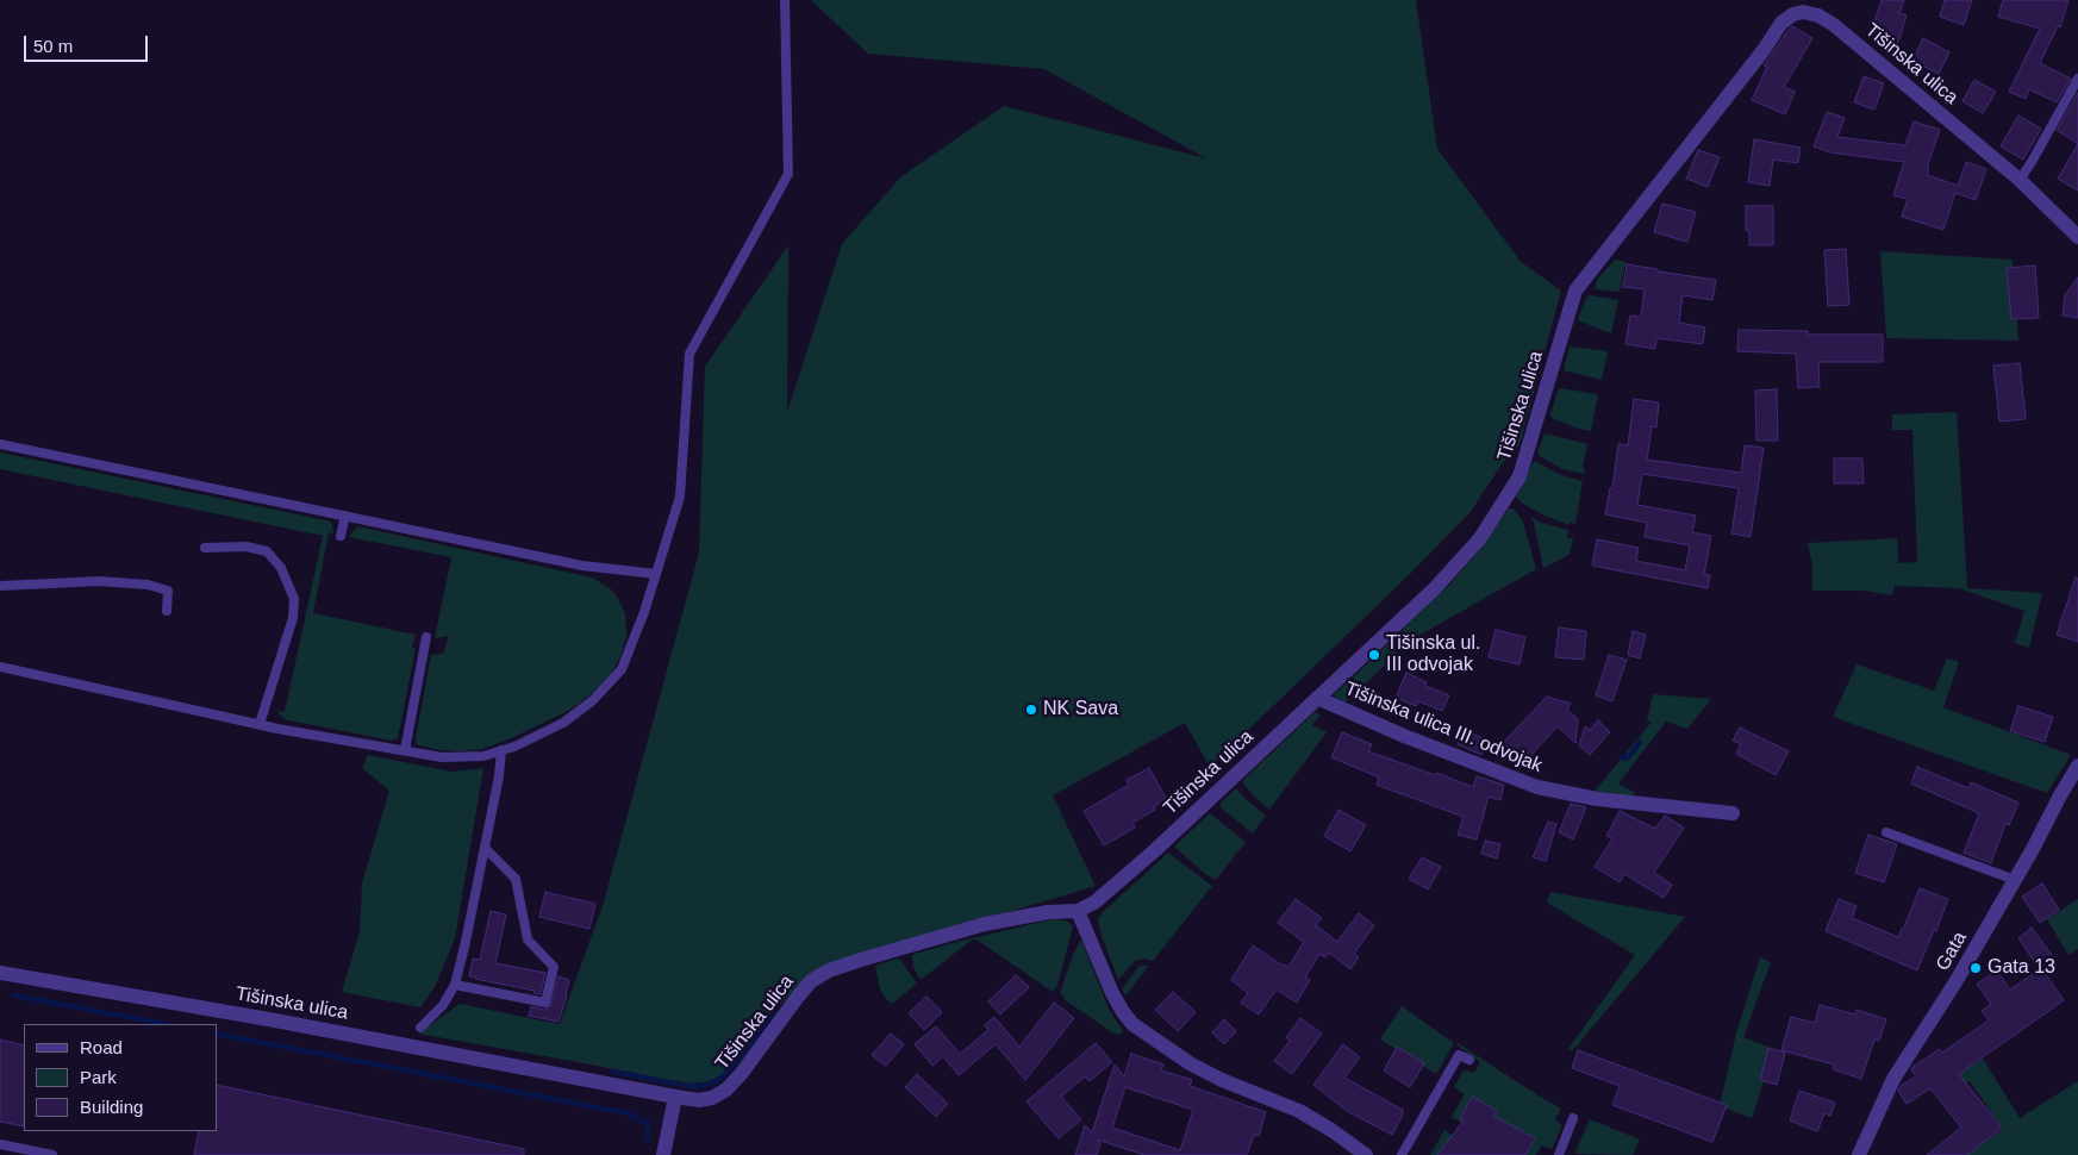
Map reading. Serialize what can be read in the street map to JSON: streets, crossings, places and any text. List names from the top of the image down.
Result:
{
  "streets": {
    "street": ["Tišinska ulica", "Tišinska ulica III. odvojak", "Gata"]
  },
  "crossings": [
    ["Tišinska ulica", "Tišinska ulica III. odvojak"]
  ],
  "places": ["Tišinska ul. III odvojak", "NK Sava", "Gata 13"],
  "legend": ["Road", "Park", "Building"],
  "scale_bar": "50 m"
}
